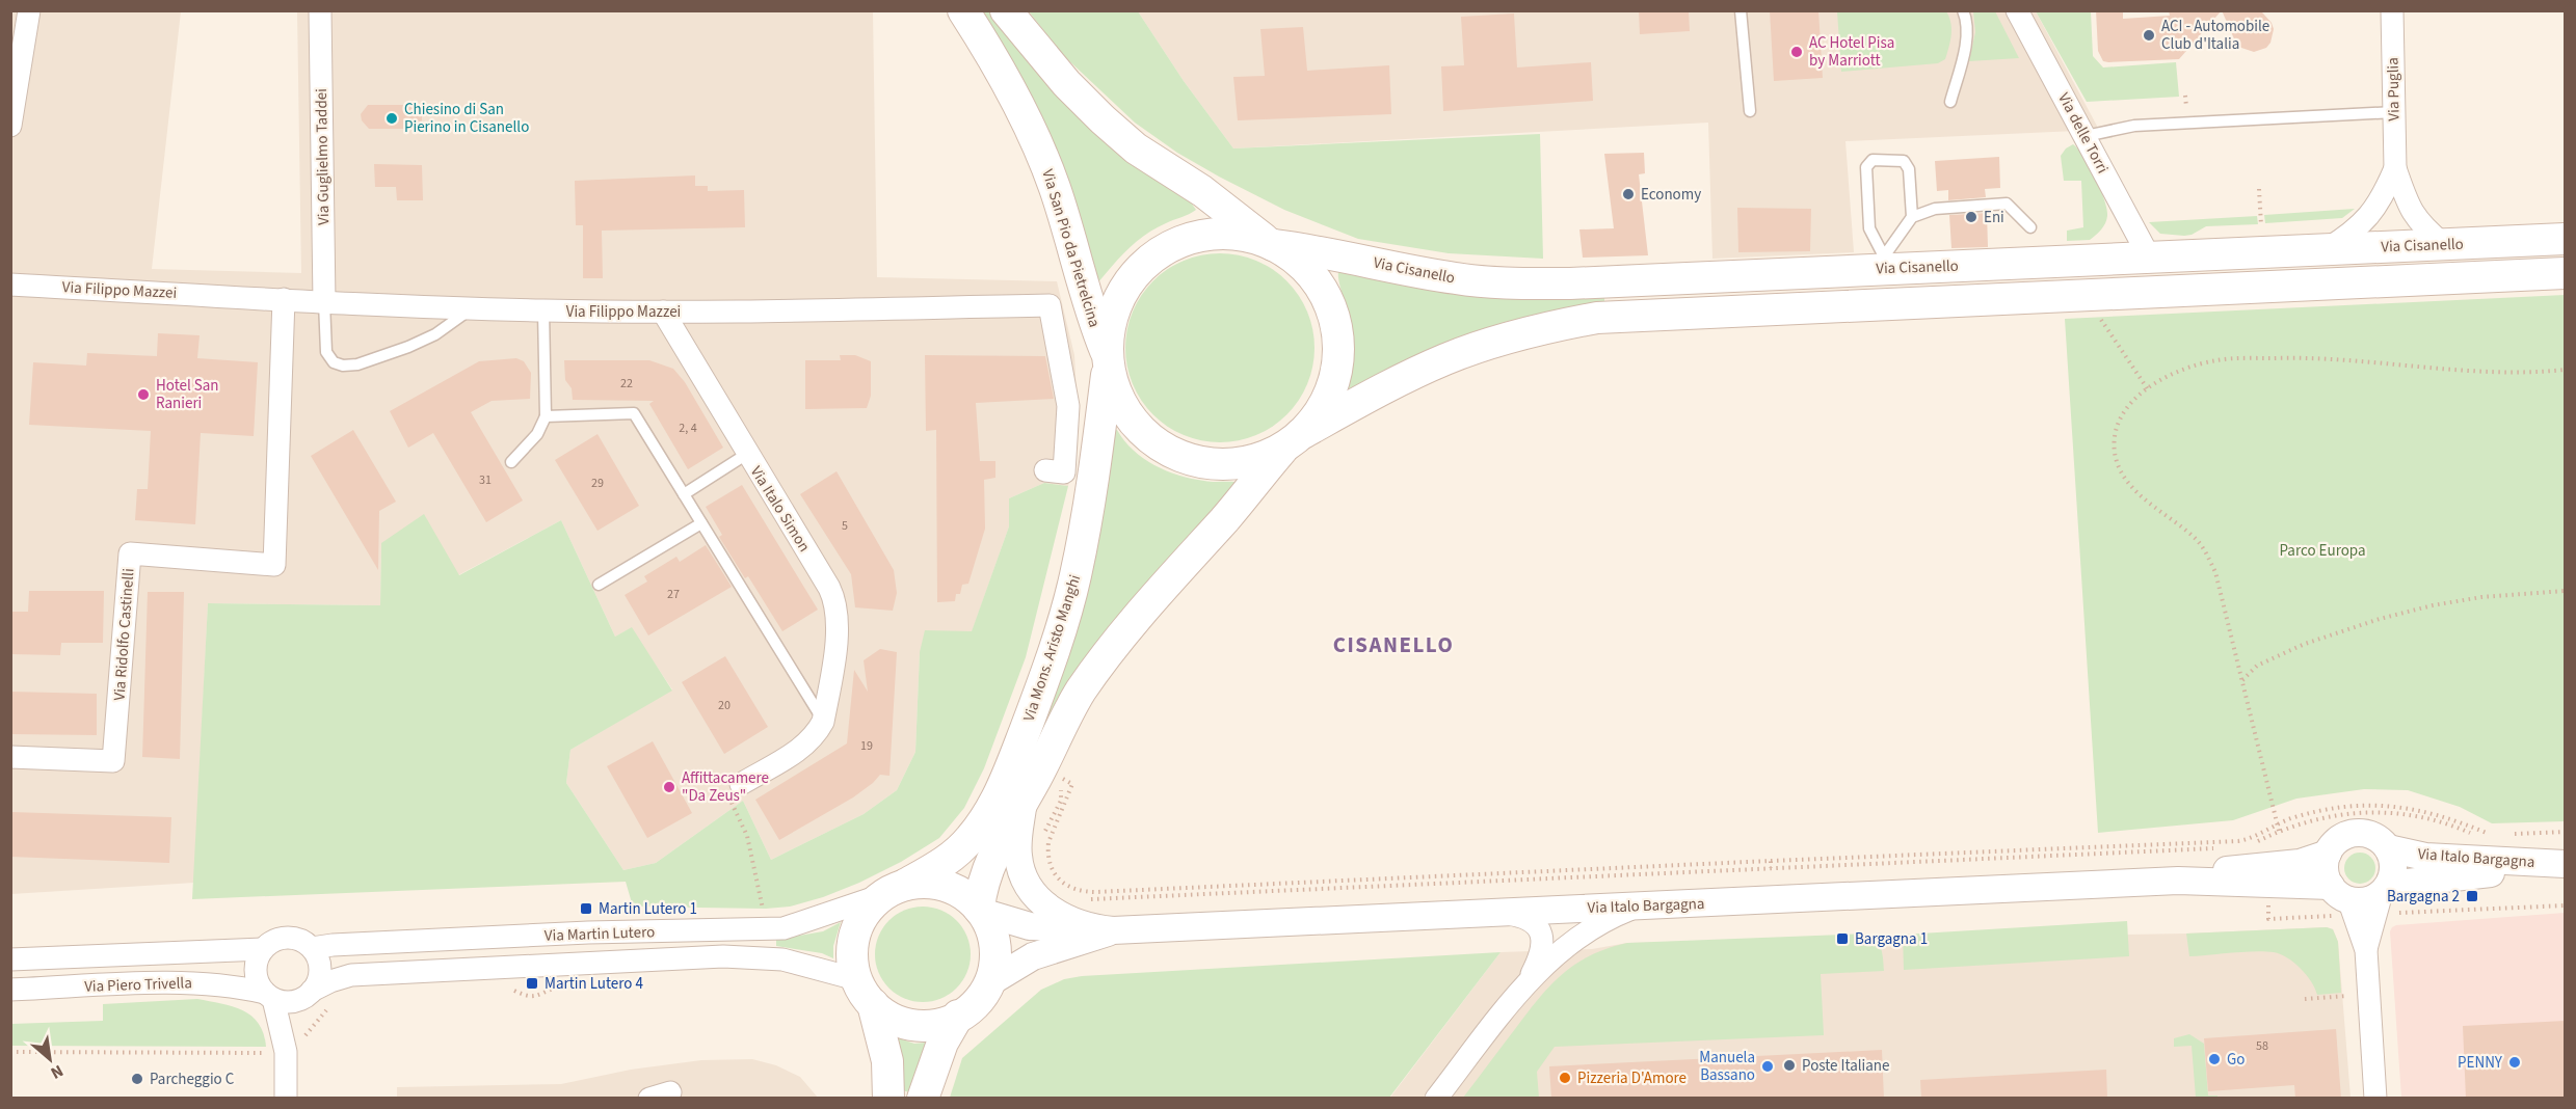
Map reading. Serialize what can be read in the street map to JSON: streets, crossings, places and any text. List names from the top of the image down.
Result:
{
  "streets": {
    "main road": ["Via Cisanello", "Via San Pio da Pietrelcina", "Via Mons. Aristo Manghi"],
    "street": [
      "Via Puglia",
      "Via delle Torri",
      "Via Guglielmo Taddei",
      "Via Filippo Mazzei",
      "Via Italo Simon",
      "Via Ridolfo Castinelli",
      "Via Italo Bargagna",
      "Via Martin Lutero",
      "Via Piero Trivella"
    ]
  },
  "crossings": [
    ["Via Puglia", "Via Cisanello"],
    ["Via delle Torri", "Via Cisanello"],
    ["Via Guglielmo Taddei", "Via Filippo Mazzei"],
    ["Via Cisanello", "Via Mons. Aristo Manghi"],
    ["Via San Pio da Pietrelcina", "Via Mons. Aristo Manghi"],
    ["Via Filippo Mazzei", "Via Italo Simon"],
    ["Via Filippo Mazzei", "Via Ridolfo Castinelli"],
    ["Via Mons. Aristo Manghi", "Via Italo Bargagna"],
    ["Via Mons. Aristo Manghi", "Via Martin Lutero"],
    ["Via Italo Bargagna", "Via Martin Lutero"],
    ["Via Martin Lutero", "Via Piero Trivella"]
  ],
  "districts": ["CISANELLO"],
  "parks": ["Parco Europa"],
  "places": {
    "other": [
      "ACI - Automobile Club d'Italia",
      "AC Hotel Pisa by Marriott",
      "Chiesino di San Pierino in Cisanello",
      "Economy",
      "Eni",
      "Hotel San Ranieri",
      "Affittacamere \"Da Zeus\"",
      "Go",
      "PENNY",
      "Poste Italiane",
      "Manuela Bassano",
      "Pizzeria D'Amore",
      "Parcheggio C"
    ],
    "transit": [
      "Bargagna 2",
      "Martin Lutero 1",
      "Bargagna 1",
      "Martin Lutero 4"
    ]
  },
  "house_numbers": [
    "22",
    "2, 4",
    "31",
    "29",
    "5",
    "27",
    "20",
    "19",
    "58"
  ],
  "north": "bottom right"
}
